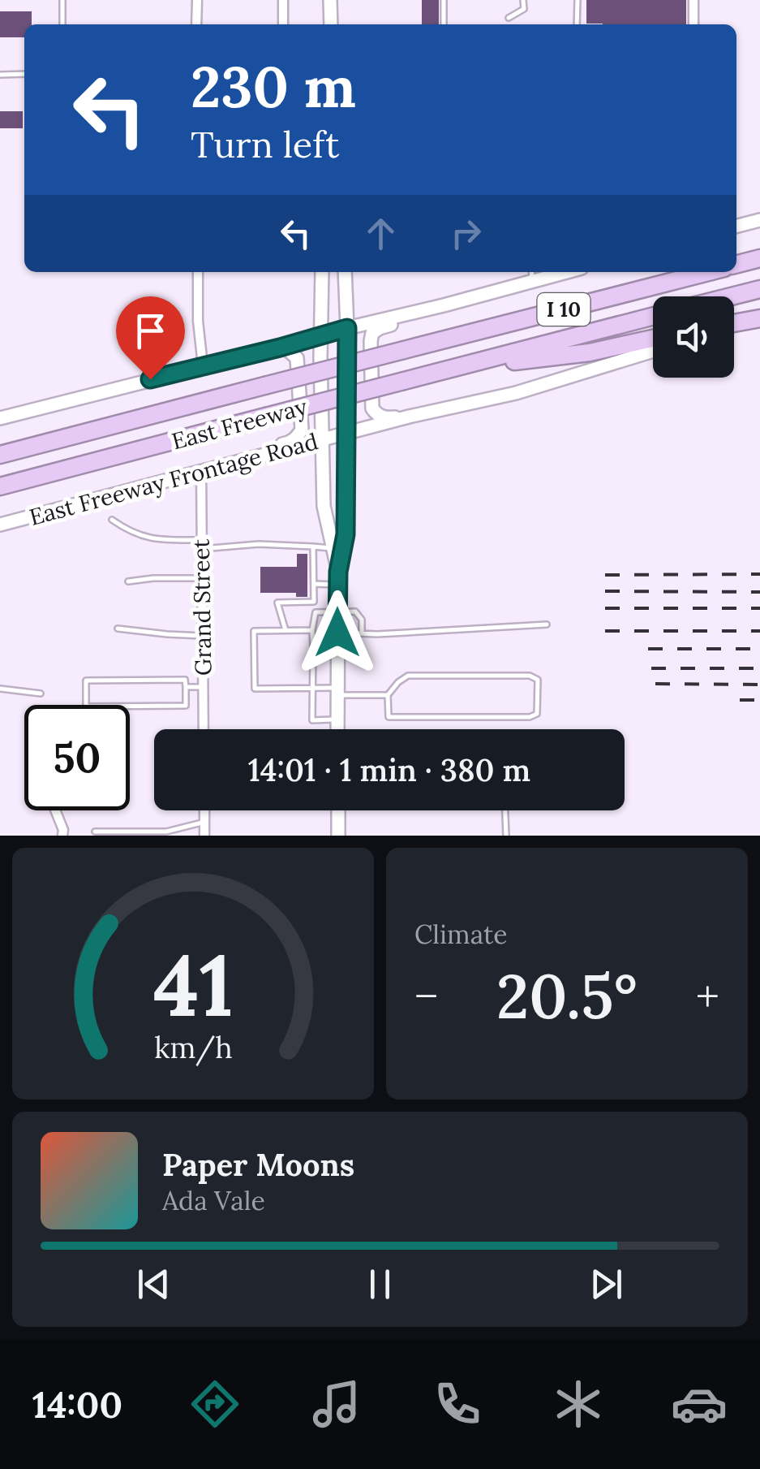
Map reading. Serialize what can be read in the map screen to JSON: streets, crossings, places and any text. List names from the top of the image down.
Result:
{
  "streets": {
    "highway": ["I 10", "East Freeway"],
    "main road": ["East Freeway Frontage Road"],
    "street": ["Grand Street"]
  },
  "crossings": [
    ["East Freeway Frontage Road", "Grand Street"]
  ],
  "page": {
    "turn": ["230 m", "Turn left"],
    "limit": "50",
    "trip": "14:01 · 1 min · 380 m",
    "tile": "Climate",
    "heat": ["−", "20.5°", "+"],
    "song": ["Paper Moons", "Ada Vale"],
    "tabs": "14:00",
    "gauge": ["41", "km/h"]
  }
}
